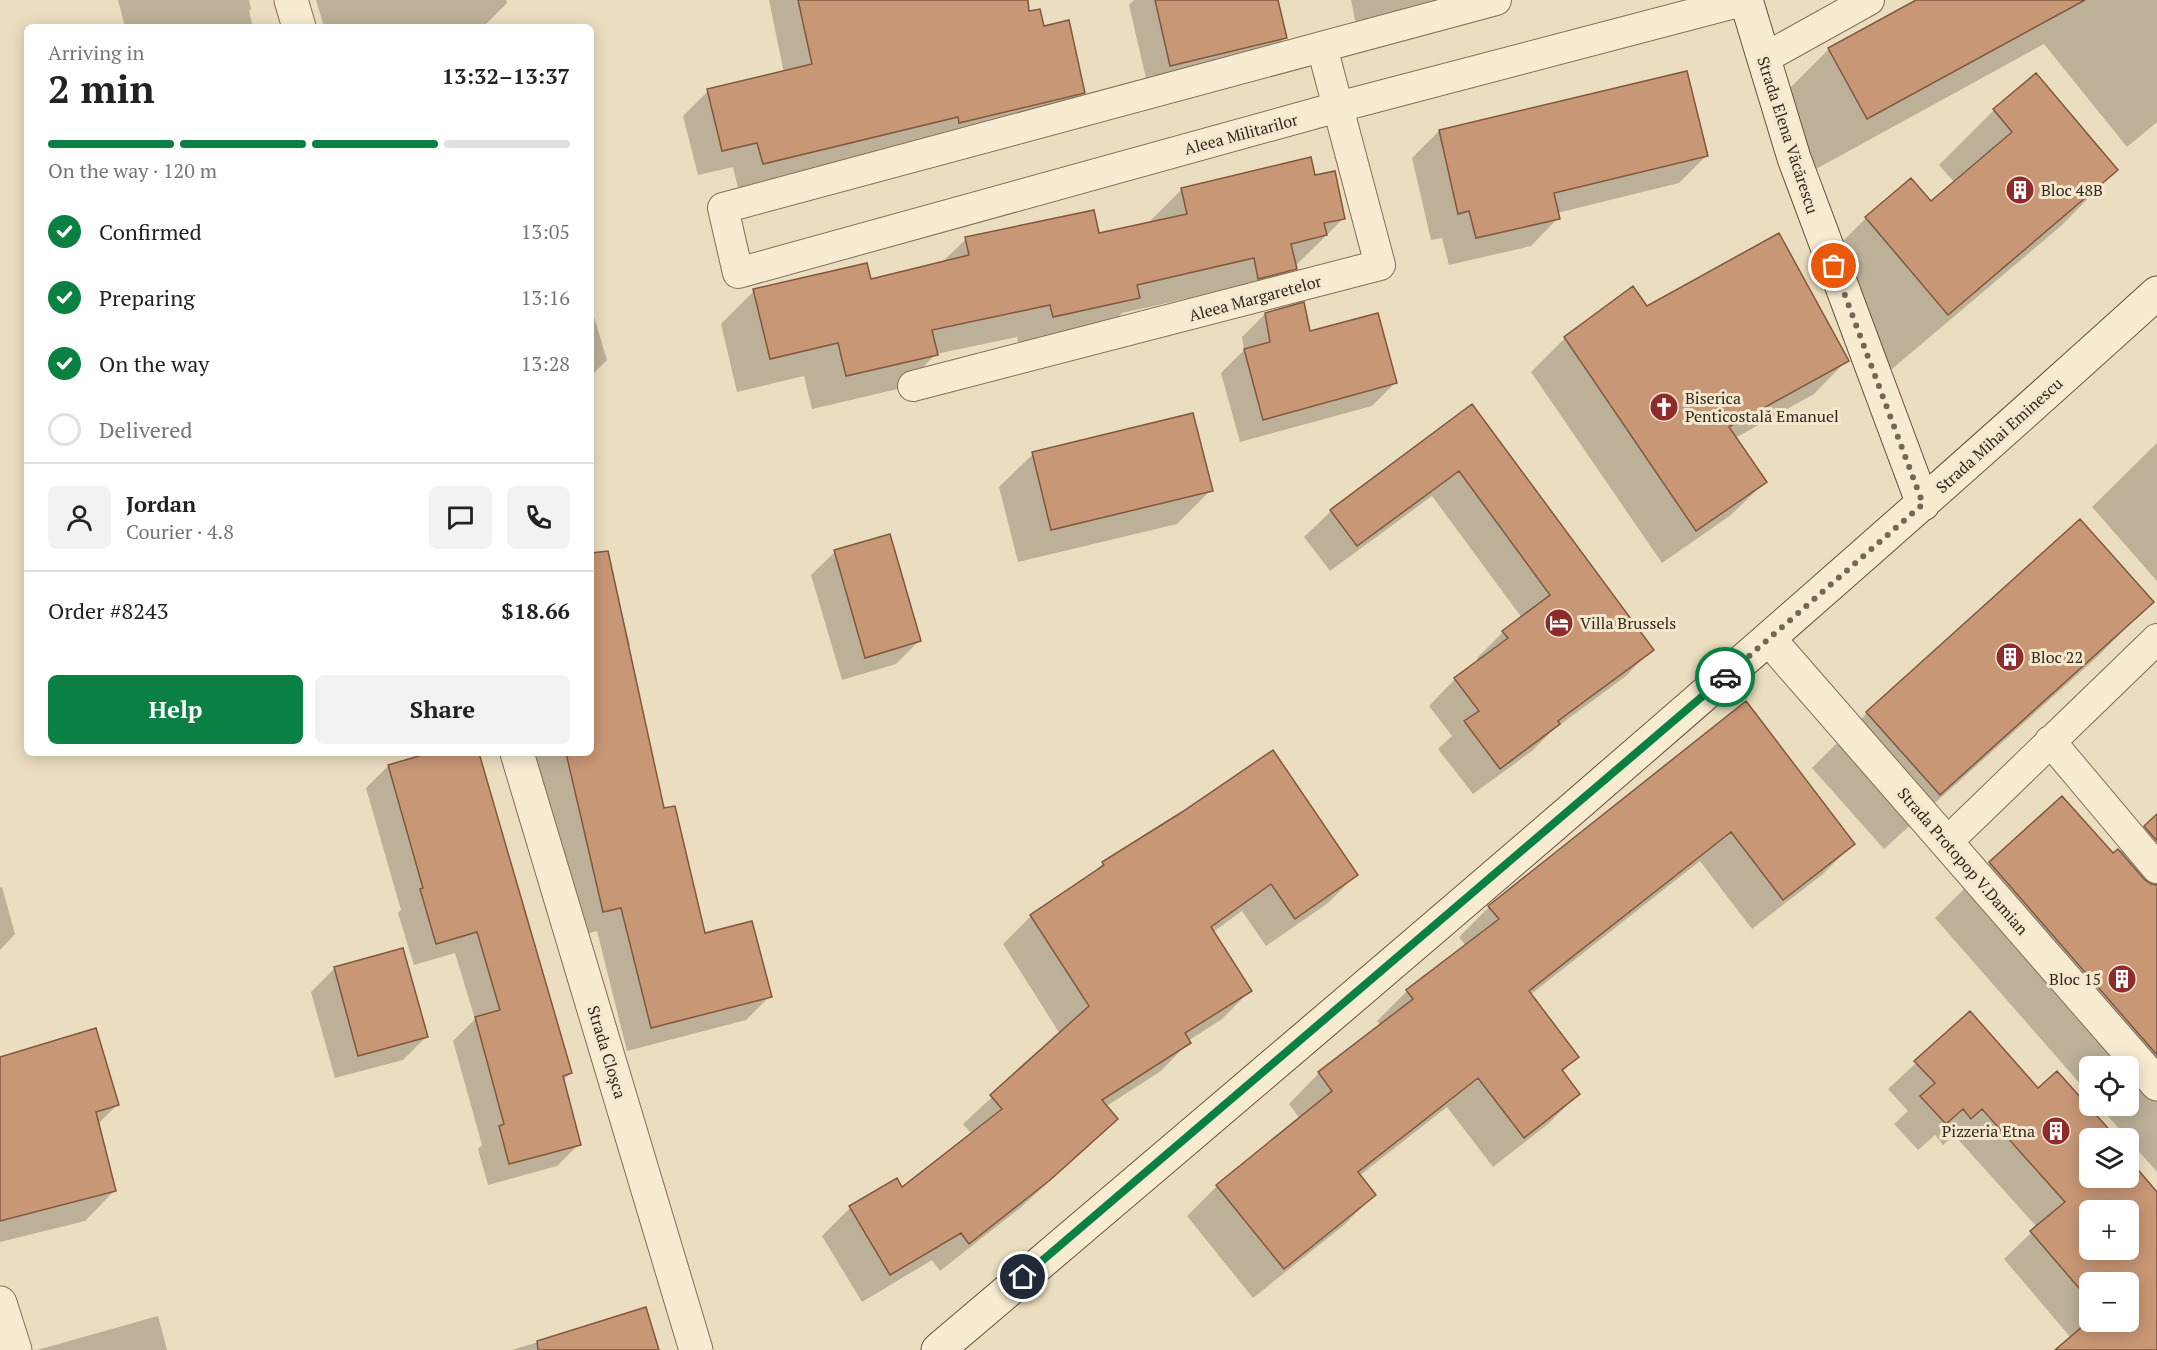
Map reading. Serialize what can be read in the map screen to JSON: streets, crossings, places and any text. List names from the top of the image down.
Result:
{
  "streets": {
    "street": [
      "Strada Elena Văcărescu",
      "Strada Mihai Eminescu",
      "Strada Protopop V.Damian",
      "Strada Cloșca"
    ],
    "lane": ["Aleea Militarilor", "Aleea Margaretelor"]
  },
  "crossings": [
    ["Aleea Militarilor", "Strada Elena Văcărescu"],
    ["Aleea Militarilor", "Aleea Margaretelor"],
    ["Strada Elena Văcărescu", "Strada Mihai Eminescu"],
    ["Strada Mihai Eminescu", "Strada Protopop V.Damian"]
  ],
  "places": {
    "building": [
      "Bloc 48B",
      "Bloc 22",
      "Bloc 15",
      "Pizzeria Etna"
    ],
    "church": ["Biserica Penticostală Emanuel"],
    "hotel": ["Villa Brussels"]
  },
  "page": {
    "heading": ["2 min", "Arriving in", "13:32–13:37"],
    "panel": [
      "Jordan",
      "Courier · 4.8",
      "Order #8243",
      "$18.66"
    ],
    "bar": "On the way · 120 m",
    "list": [
      ["Confirmed", "13:05"],
      ["Preparing", "13:16"],
      ["On the way", "13:28"],
      "Delivered"
    ],
    "buttons": ["Help", "Share"],
    "map_buttons": ["+", "−"]
  }
}
